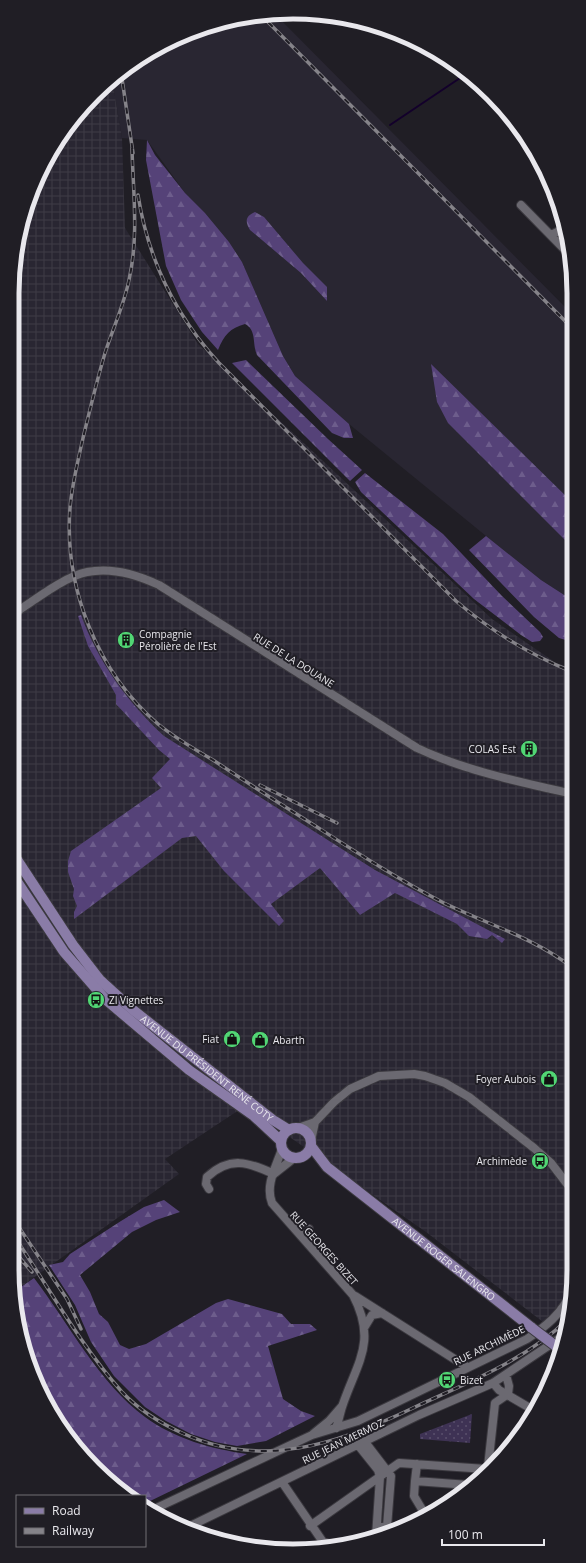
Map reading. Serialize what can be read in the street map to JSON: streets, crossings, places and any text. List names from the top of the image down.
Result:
{
  "streets": {
    "main road": ["AVENUE DU PRÉSIDENT RENÉ COTY", "AVENUE ROGER SALENGRO"],
    "street": [
      "RUE DE LA DOUANE",
      "RUE GEORGES BIZET",
      "RUE ARCHIMÈDE",
      "RUE JEAN MERMOZ"
    ]
  },
  "crossings": [
    ["AVENUE DU PRÉSIDENT RENÉ COTY", "RUE GEORGES BIZET"],
    ["AVENUE DU PRÉSIDENT RENÉ COTY", "AVENUE ROGER SALENGRO"],
    ["RUE GEORGES BIZET", "AVENUE ROGER SALENGRO"],
    ["RUE GEORGES BIZET", "RUE ARCHIMÈDE"]
  ],
  "places": {
    "building": ["Compagnie Pérolière de l'Est", "COLAS Est"],
    "bus stop": ["ZI Vignettes", "Archimède", "Bizet"],
    "shop": ["Fiat", "Abarth", "Foyer Aubois"]
  },
  "legend": ["Road", "Railway"],
  "scale_bar": "100 m"
}
